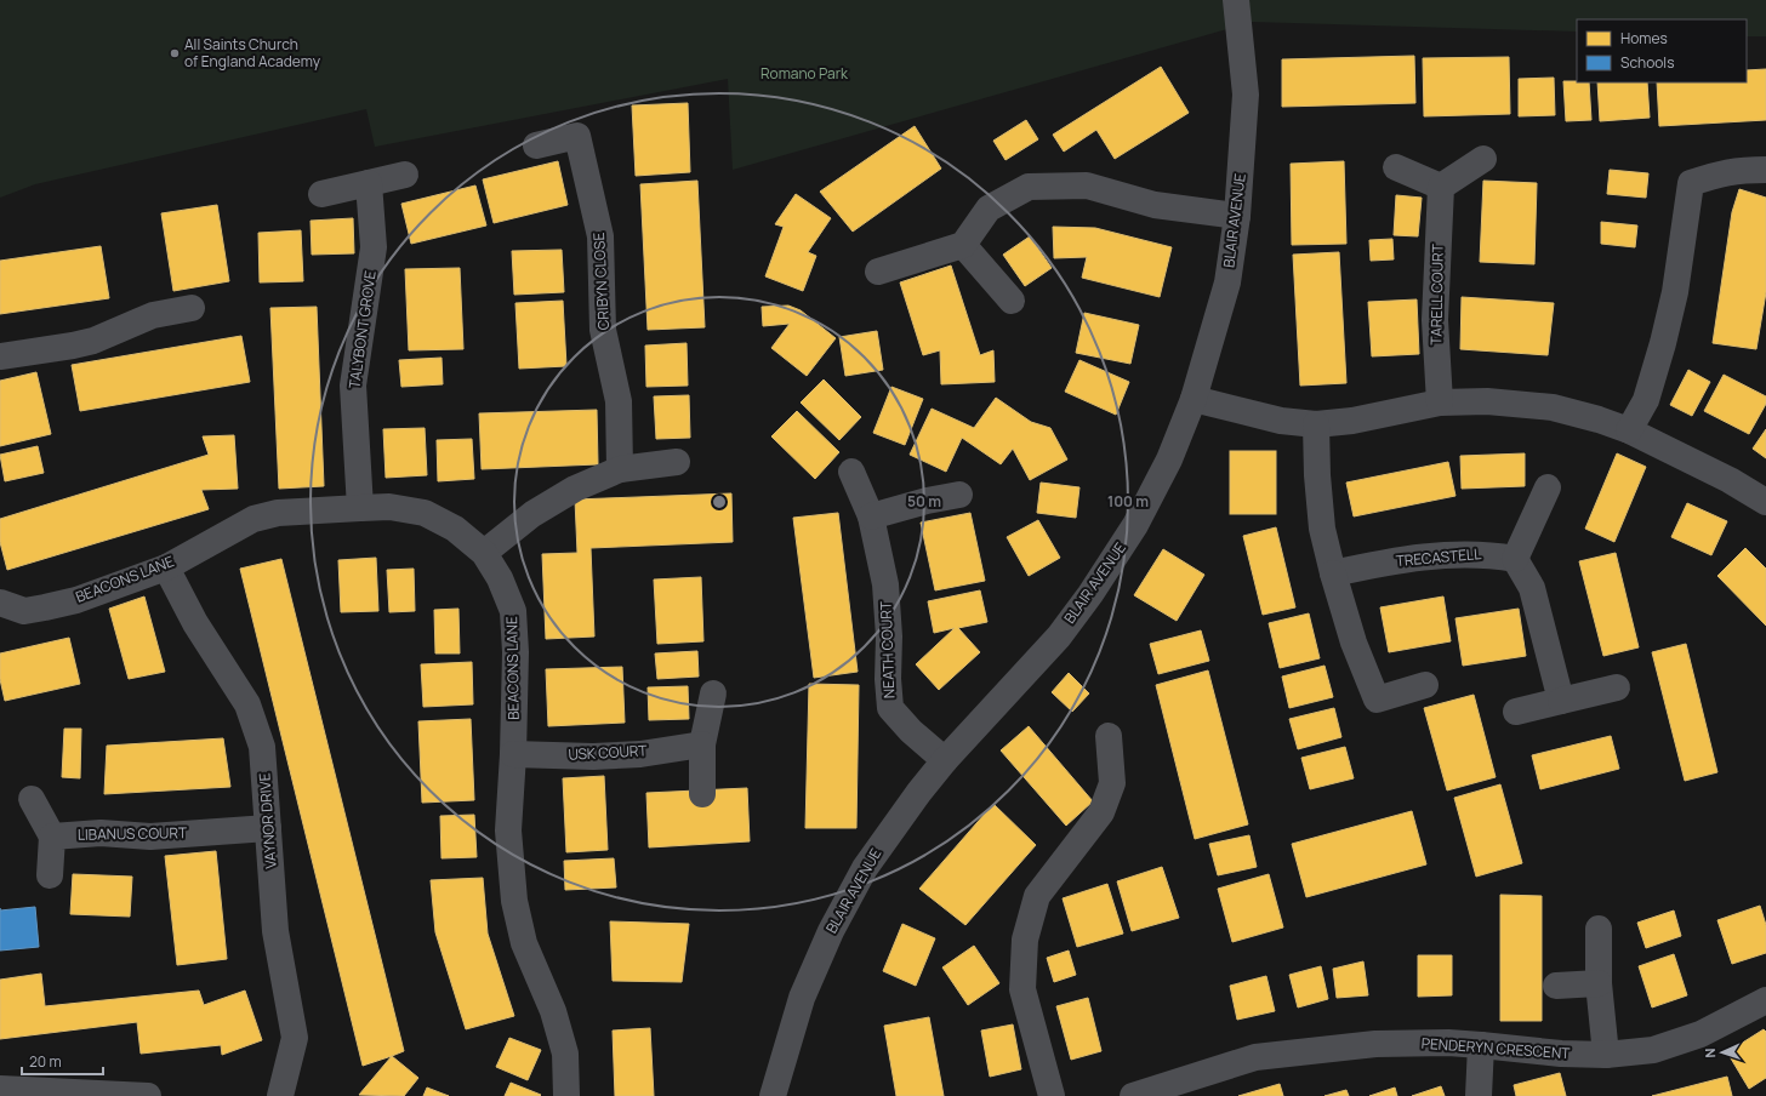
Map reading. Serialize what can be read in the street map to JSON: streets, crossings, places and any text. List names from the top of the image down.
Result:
{
  "streets": {
    "street": [
      "BLAIR AVENUE",
      "CRIBYN CLOSE",
      "TARELL COURT",
      "TALYBONT GROVE",
      "TRECASTELL",
      "BEACONS LANE",
      "NEATH COURT",
      "USK COURT",
      "VAYNOR DRIVE",
      "LIBANUS COURT",
      "PENDERYN CRESCENT"
    ]
  },
  "crossings": [
    ["BLAIR AVENUE", "NEATH COURT"],
    ["TALYBONT GROVE", "BEACONS LANE"],
    ["BEACONS LANE", "USK COURT"],
    ["BEACONS LANE", "VAYNOR DRIVE"],
    ["VAYNOR DRIVE", "LIBANUS COURT"]
  ],
  "parks": ["Romano Park"],
  "places": ["All Saints Church of England Academy"],
  "legend": ["Homes", "Schools"],
  "scale_bar": "20 m",
  "north": "left",
  "rings": ["50 m", "100 m"]
}
